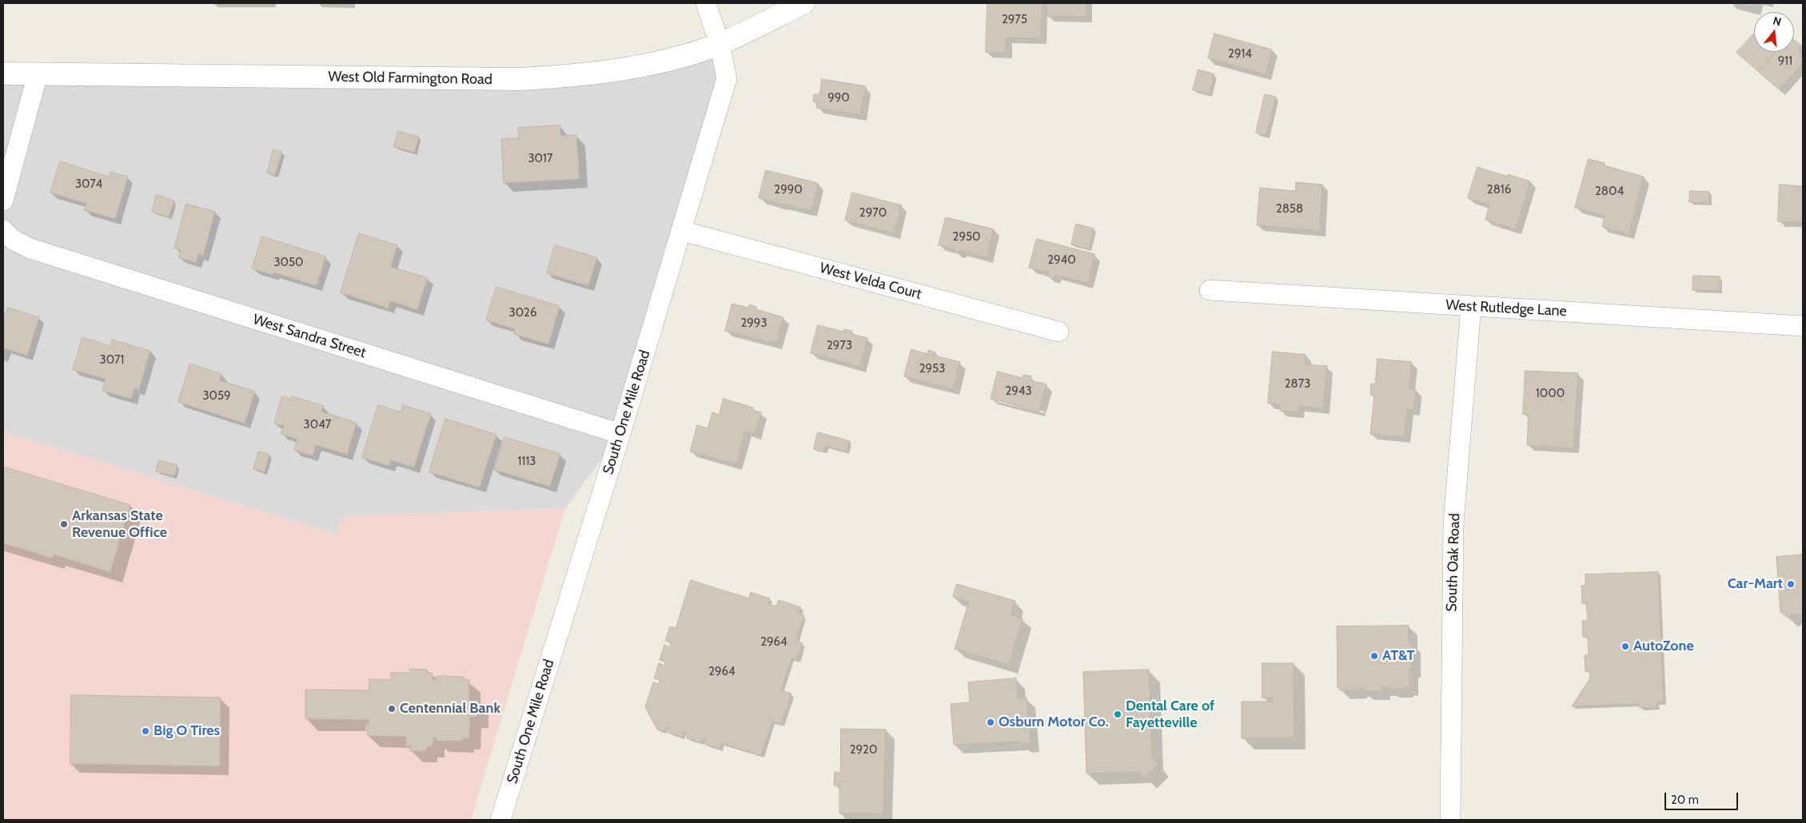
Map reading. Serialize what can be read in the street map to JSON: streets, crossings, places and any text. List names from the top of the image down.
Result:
{
  "streets": {
    "street": [
      "West Old Farmington Road",
      "West Velda Court",
      "West Rutledge Lane",
      "West Sandra Street",
      "South One Mile Road",
      "South Oak Road"
    ]
  },
  "crossings": [
    ["West Old Farmington Road", "South One Mile Road"],
    ["West Velda Court", "South One Mile Road"],
    ["West Rutledge Lane", "South Oak Road"],
    ["West Sandra Street", "South One Mile Road"]
  ],
  "places": [
    "Arkansas State Revenue Office",
    "Car-Mart",
    "AutoZone",
    "AT&T",
    "Centennial Bank",
    "Dental Care of Fayetteville",
    "Osburn Motor Co.",
    "Big O Tires"
  ],
  "house_numbers": [
    "2975",
    "2914",
    "911",
    "990",
    "3017",
    "3074",
    "2990",
    "2816",
    "2804",
    "2858",
    "2970",
    "2950",
    "2940",
    "3050",
    "3026",
    "2993",
    "2973",
    "3071",
    "2953",
    "2873",
    "2943",
    "1000",
    "3059",
    "3047",
    "1113",
    "2964",
    "2964",
    "2920"
  ],
  "scale_bar": "20 m",
  "north": "top"
}
